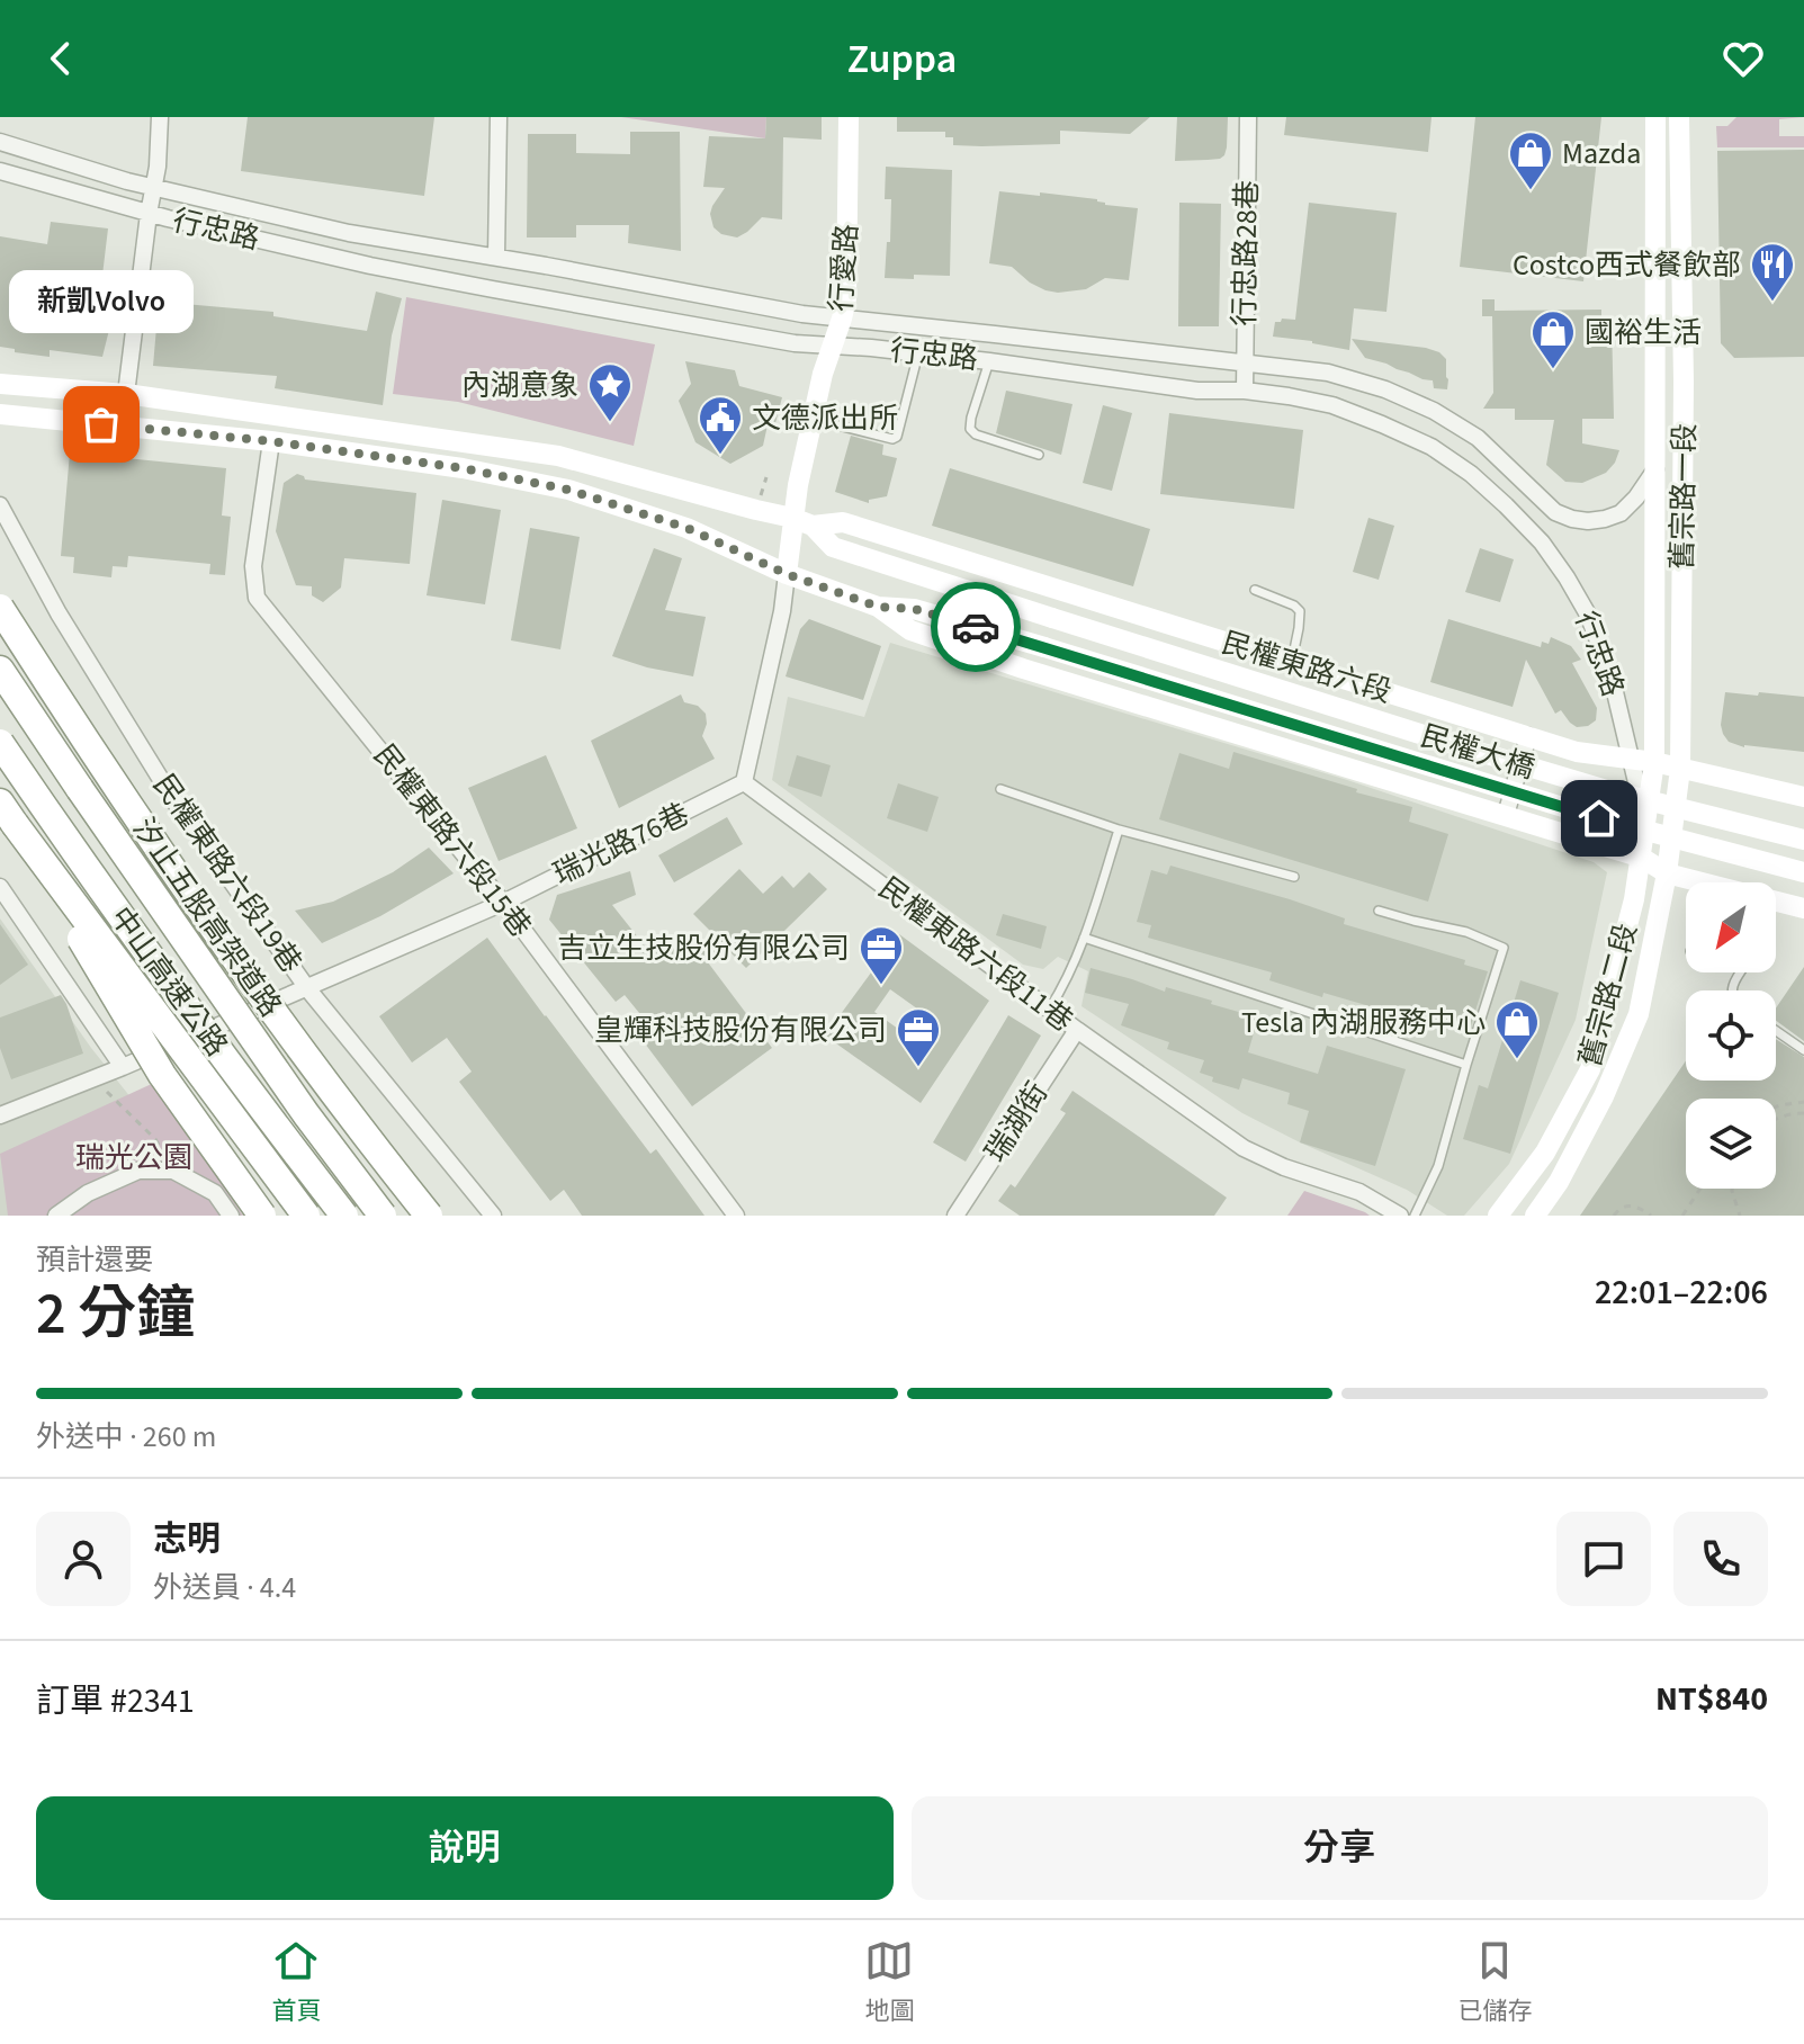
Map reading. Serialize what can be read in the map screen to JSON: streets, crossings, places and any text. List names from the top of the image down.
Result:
{
  "streets": {
    "highway": ["汐止五股高架道路", "中山高速公路"],
    "main road": [
      "行愛路",
      "舊宗路一段",
      "民權東路六段",
      "民權大橋",
      "舊宗路二段"
    ],
    "street": [
      "行忠路",
      "行忠路28巷",
      "民權東路六段15巷",
      "瑞光路76巷",
      "民權東路六段19巷",
      "民權東路六段11巷",
      "瑞湖街"
    ]
  },
  "crossings": [
    ["行忠路", "行忠路28巷"],
    ["行忠路", "行愛路"],
    ["行忠路", "舊宗路一段"],
    ["行忠路", "民權東路六段"],
    ["行愛路", "民權東路六段"],
    ["舊宗路一段", "民權東路六段"],
    ["舊宗路一段", "舊宗路二段"],
    ["民權東路六段", "民權大橋"],
    ["民權東路六段15巷", "瑞光路76巷"],
    ["瑞光路76巷", "民權東路六段19巷"],
    ["瑞光路76巷", "民權東路六段11巷"],
    ["民權東路六段11巷", "瑞湖街"]
  ],
  "parks": ["瑞光公園"],
  "places": {
    "shop": ["Mazda", "國裕生活", "Tesla 內湖服務中心"],
    "restaurant": ["Costco西式餐飲部"],
    "place": ["內湖意象"],
    "other": ["新凱Volvo"],
    "public building": ["文德派出所"],
    "office": ["吉立生技股份有限公司", "皇輝科技股份有限公司"]
  },
  "north": "bottom left",
  "page": {
    "header": "Zuppa",
    "bubble": "新凱Volvo",
    "heading": ["2 分鐘", "預計還要", "22:01–22:06"],
    "panel": [
      "志明",
      "外送員 · 4.4",
      "訂單 #2341",
      "NT$840"
    ],
    "bar": "外送中 · 260 m",
    "buttons": ["說明", "分享"],
    "tabs": ["首頁", "地圖", "已儲存"]
  }
}
